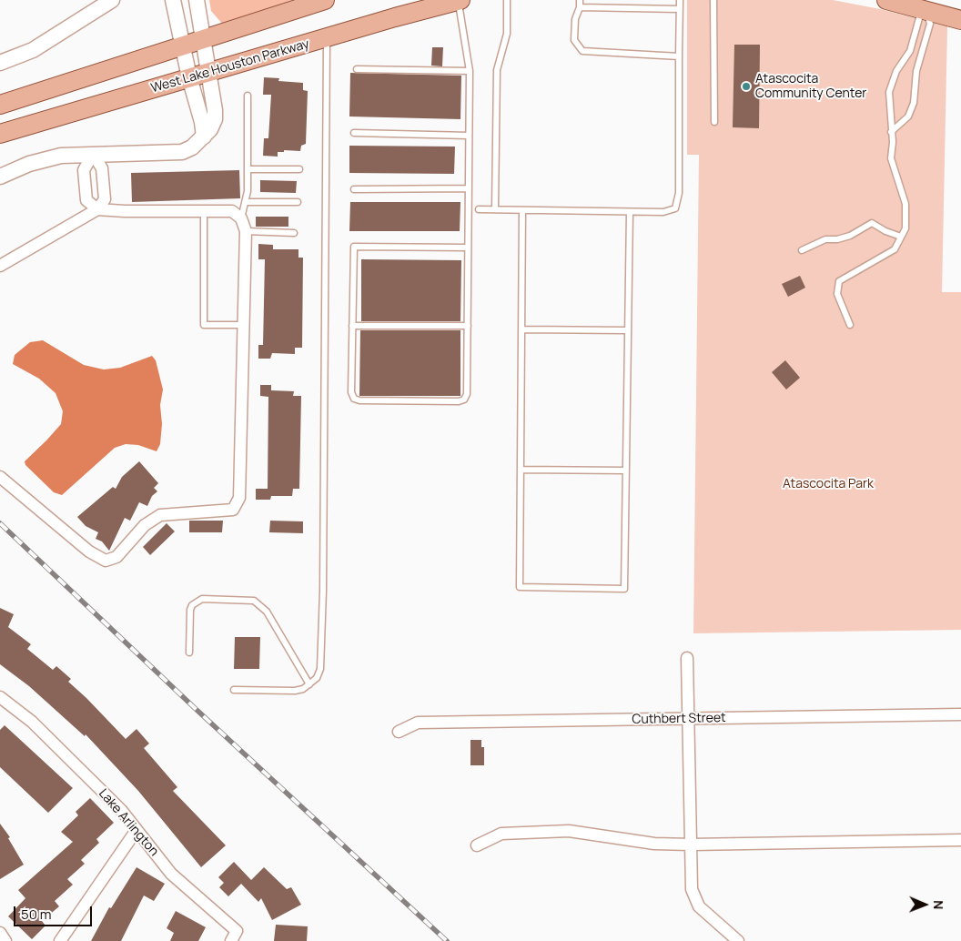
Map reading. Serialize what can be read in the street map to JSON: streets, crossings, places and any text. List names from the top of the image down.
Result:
{
  "streets": {
    "main road": ["West Lake Houston Parkway"],
    "street": ["Cuthbert Street", "Lake Arlington"]
  },
  "parks": ["Atascocita Park"],
  "places": ["Atascocita Community Center"],
  "scale_bar": "50 m",
  "north": "right"
}
